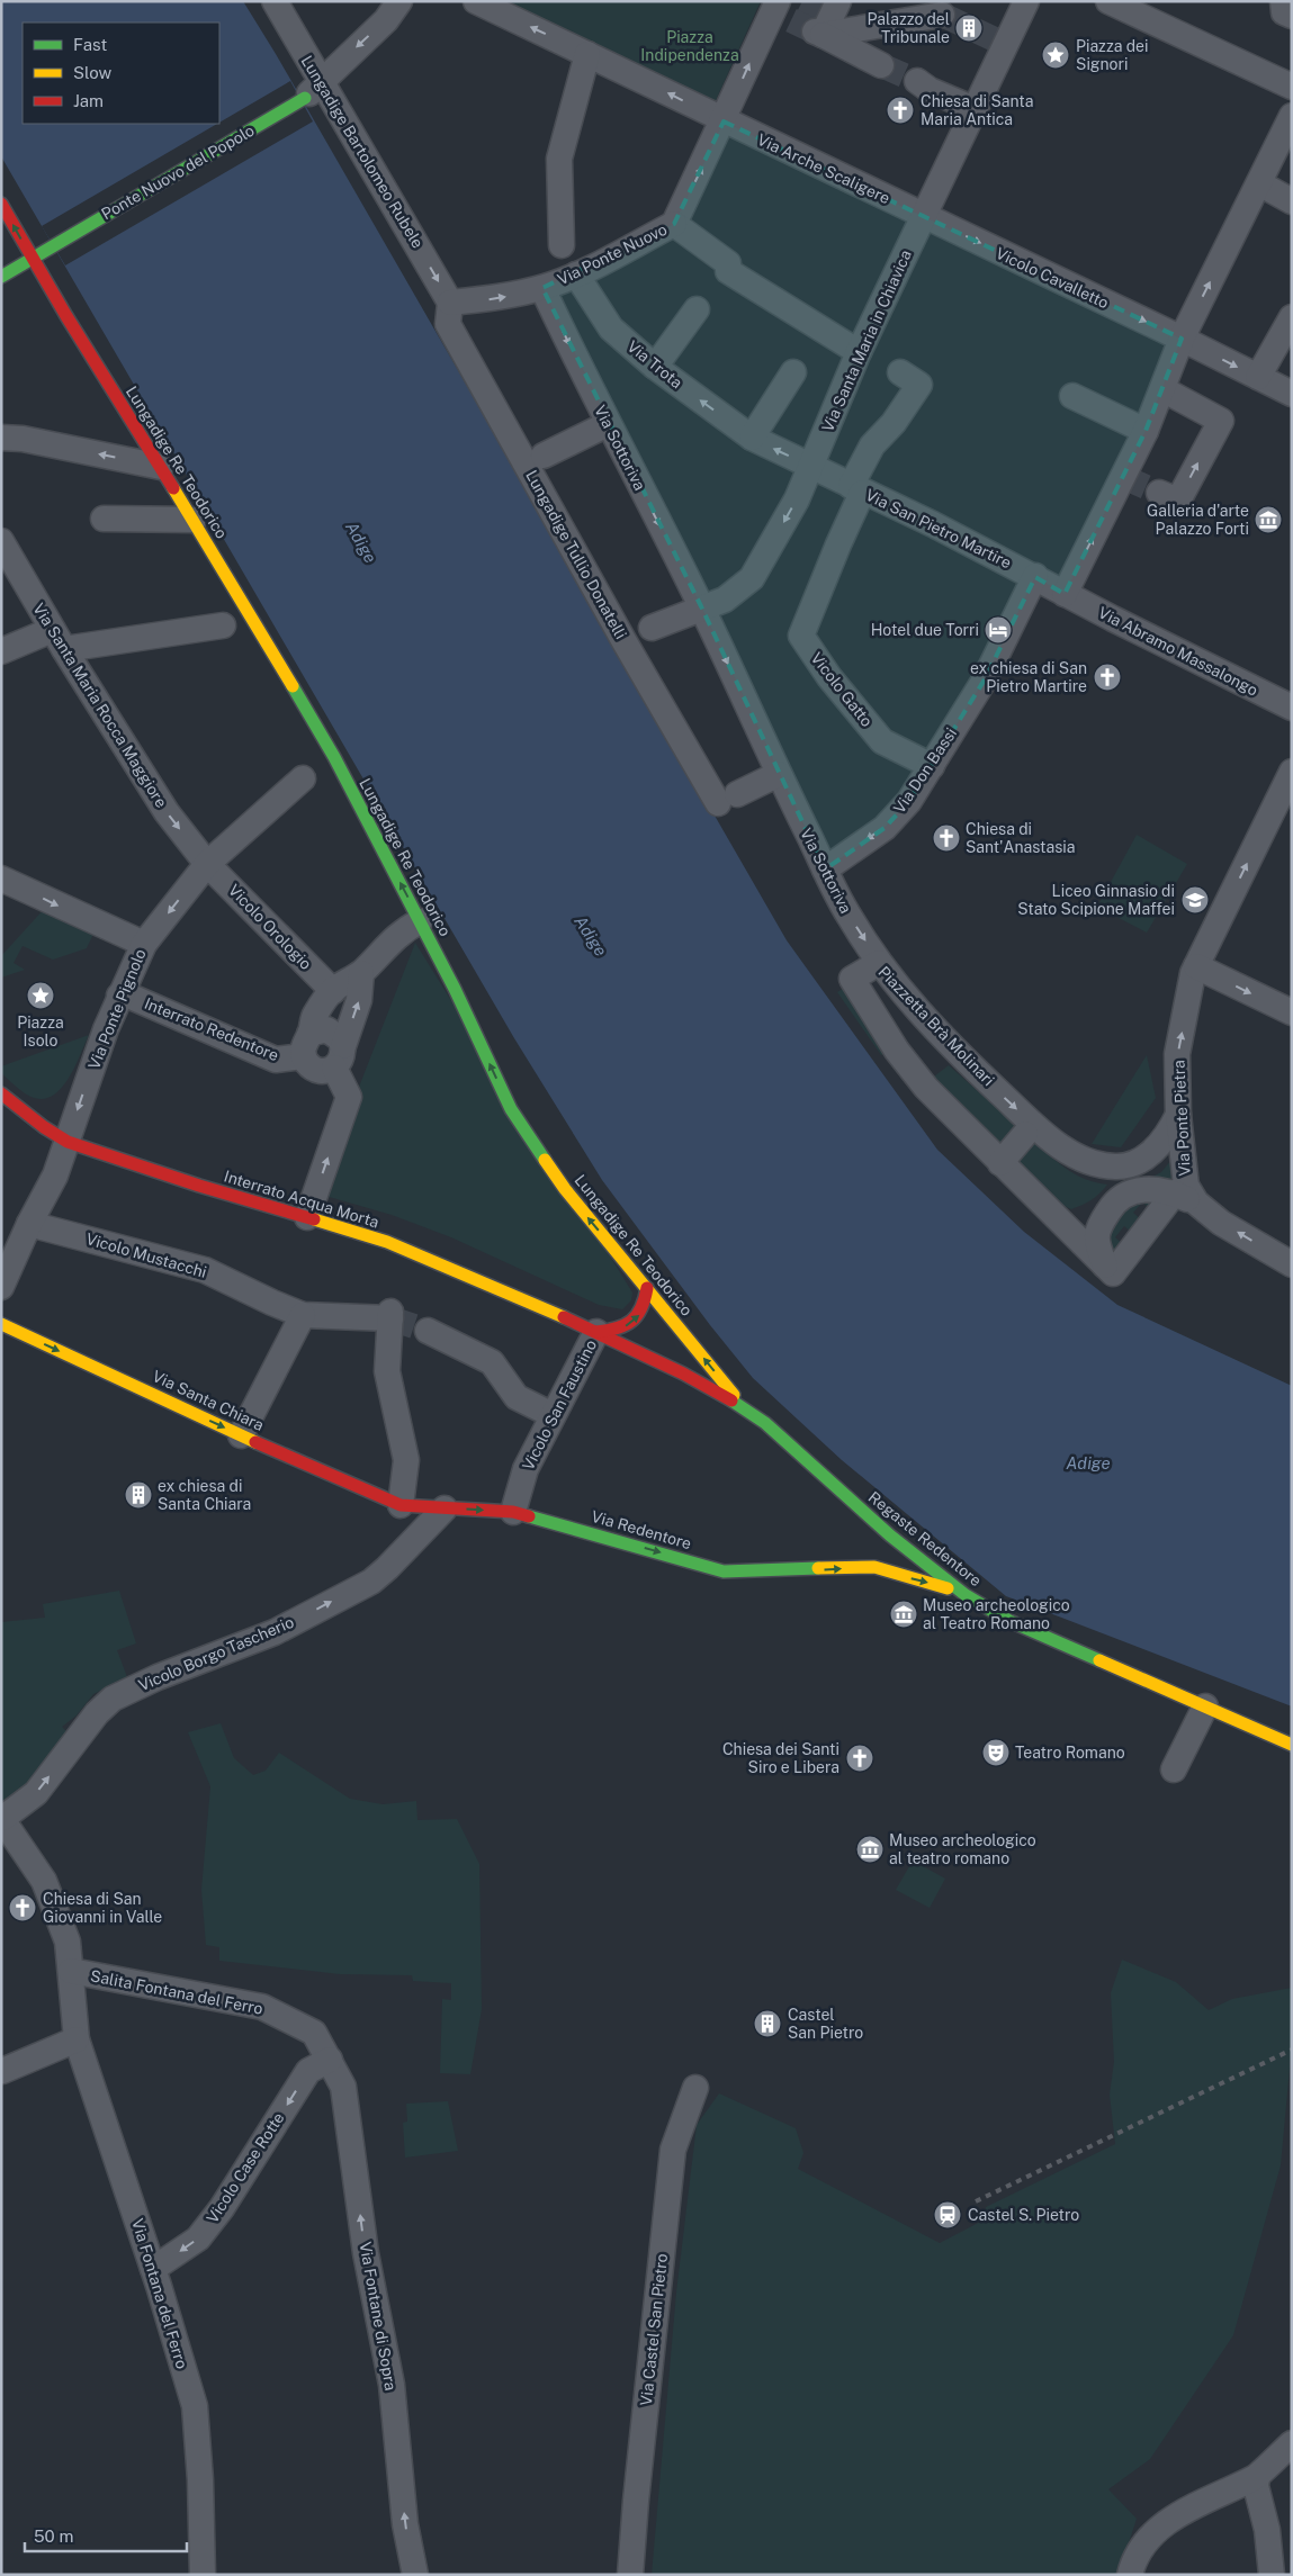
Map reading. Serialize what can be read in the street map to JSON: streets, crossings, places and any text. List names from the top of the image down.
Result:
{
  "streets": {
    "main road": [
      "Ponte Nuovo del Popolo",
      "Lungadige Re Teodorico",
      "Interrato Acqua Morta",
      "Via Santa Chiara",
      "Via Redentore",
      "Regaste Redentore"
    ],
    "street": [
      "Lungadige Bartolomeo Rubele",
      "Via Arche Scaligere",
      "Via Ponte Nuovo",
      "Vicolo Cavalletto",
      "Via Santa Maria in Chiavica",
      "Via Trota",
      "Via Sottoriva",
      "Via San Pietro Martire",
      "Lungadige Tullio Donatelli",
      "Via Abramo Massalongo",
      "Vicolo Gatto",
      "Via Santa Maria Rocca Maggiore",
      "Via Don Bassi",
      "Vicolo Orologio",
      "Via Ponte Pignolo",
      "Piazzetta Brà Molinari",
      "Interrato Redentore",
      "Via Ponte Pietra",
      "Vicolo Mustacchi",
      "Vicolo San Faustino",
      "Vicolo Borgo Tascherio",
      "Salita Fontana del Ferro",
      "Vicolo Case Rotte",
      "Via Fontana del Ferro",
      "Via Fontane di Sopra",
      "Via Castel San Pietro"
    ]
  },
  "crossings": [
    ["Lungadige Bartolomeo Rubele", "Ponte Nuovo del Popolo"],
    ["Lungadige Bartolomeo Rubele", "Via Ponte Nuovo"],
    ["Lungadige Bartolomeo Rubele", "Lungadige Tullio Donatelli"],
    ["Via Arche Scaligere", "Vicolo Cavalletto"],
    ["Via Arche Scaligere", "Via Santa Maria in Chiavica"],
    ["Ponte Nuovo del Popolo", "Lungadige Re Teodorico"],
    ["Via Ponte Nuovo", "Via Trota"],
    ["Via Ponte Nuovo", "Via Sottoriva"],
    ["Via Ponte Nuovo", "Lungadige Tullio Donatelli"],
    ["Vicolo Cavalletto", "Via Santa Maria in Chiavica"],
    ["Via Santa Maria in Chiavica", "Via Trota"],
    ["Via Santa Maria in Chiavica", "Via Sottoriva"],
    ["Via Santa Maria in Chiavica", "Via San Pietro Martire"],
    ["Via Trota", "Via San Pietro Martire"],
    ["Via Sottoriva", "Lungadige Tullio Donatelli"],
    ["Via Sottoriva", "Via Don Bassi"],
    ["Via Sottoriva", "Piazzetta Brà Molinari"],
    ["Lungadige Re Teodorico", "Interrato Acqua Morta"],
    ["Lungadige Re Teodorico", "Regaste Redentore"],
    ["Via San Pietro Martire", "Via Abramo Massalongo"],
    ["Via San Pietro Martire", "Vicolo Gatto"],
    ["Via San Pietro Martire", "Via Don Bassi"],
    ["Vicolo Gatto", "Via Don Bassi"],
    ["Via Santa Maria Rocca Maggiore", "Vicolo Orologio"],
    ["Via Santa Maria Rocca Maggiore", "Via Ponte Pignolo"],
    ["Vicolo Orologio", "Via Ponte Pignolo"],
    ["Via Ponte Pignolo", "Interrato Redentore"],
    ["Via Ponte Pignolo", "Interrato Acqua Morta"],
    ["Via Ponte Pignolo", "Vicolo Mustacchi"],
    ["Piazzetta Brà Molinari", "Via Ponte Pietra"],
    ["Interrato Acqua Morta", "Vicolo San Faustino"],
    ["Interrato Acqua Morta", "Regaste Redentore"],
    ["Vicolo Mustacchi", "Via Santa Chiara"],
    ["Vicolo Mustacchi", "Via Redentore"],
    ["Via Santa Chiara", "Via Redentore"],
    ["Vicolo San Faustino", "Via Redentore"],
    ["Via Redentore", "Regaste Redentore"],
    ["Via Redentore", "Vicolo Borgo Tascherio"],
    ["Vicolo Borgo Tascherio", "Via Fontana del Ferro"],
    ["Salita Fontana del Ferro", "Vicolo Case Rotte"],
    ["Salita Fontana del Ferro", "Via Fontana del Ferro"],
    ["Salita Fontana del Ferro", "Via Fontane di Sopra"],
    ["Vicolo Case Rotte", "Via Fontana del Ferro"],
    ["Vicolo Case Rotte", "Via Fontane di Sopra"]
  ],
  "one_way": [
    "Lungadige Bartolomeo Rubele",
    "Via Arche Scaligere",
    "Via Sottoriva",
    "Lungadige Re Teodorico",
    "Via Santa Maria Rocca Maggiore",
    "Via Don Bassi",
    "Via Ponte Pietra",
    "Via Santa Chiara",
    "Via Redentore",
    "Vicolo Borgo Tascherio",
    "Vicolo Case Rotte",
    "Via Fontane di Sopra"
  ],
  "water": ["Adige"],
  "parks": ["Piazza Indipendenza"],
  "places": {
    "building": ["Palazzo del Tribunale", "ex chiesa di Santa Chiara", "Castel San Pietro"],
    "place": ["Piazza dei Signori", "Piazza Isolo"],
    "church": [
      "Chiesa di Santa Maria Antica",
      "ex chiesa di San Pietro Martire",
      "Chiesa di Sant'Anastasia",
      "Chiesa dei Santi Siro e Libera",
      "Chiesa di San Giovanni in Valle"
    ],
    "museum": ["Galleria d'arte Palazzo Forti", "Museo archeologico al Teatro Romano", "Museo archeologico al teatro romano"],
    "hotel": ["Hotel due Torri"],
    "school or university": ["Liceo Ginnasio di Stato Scipione Maffei"],
    "theatre": ["Teatro Romano"],
    "station": ["Castel S. Pietro"]
  },
  "legend": ["Fast", "Slow", "Jam"],
  "scale_bar": "50 m"
}
